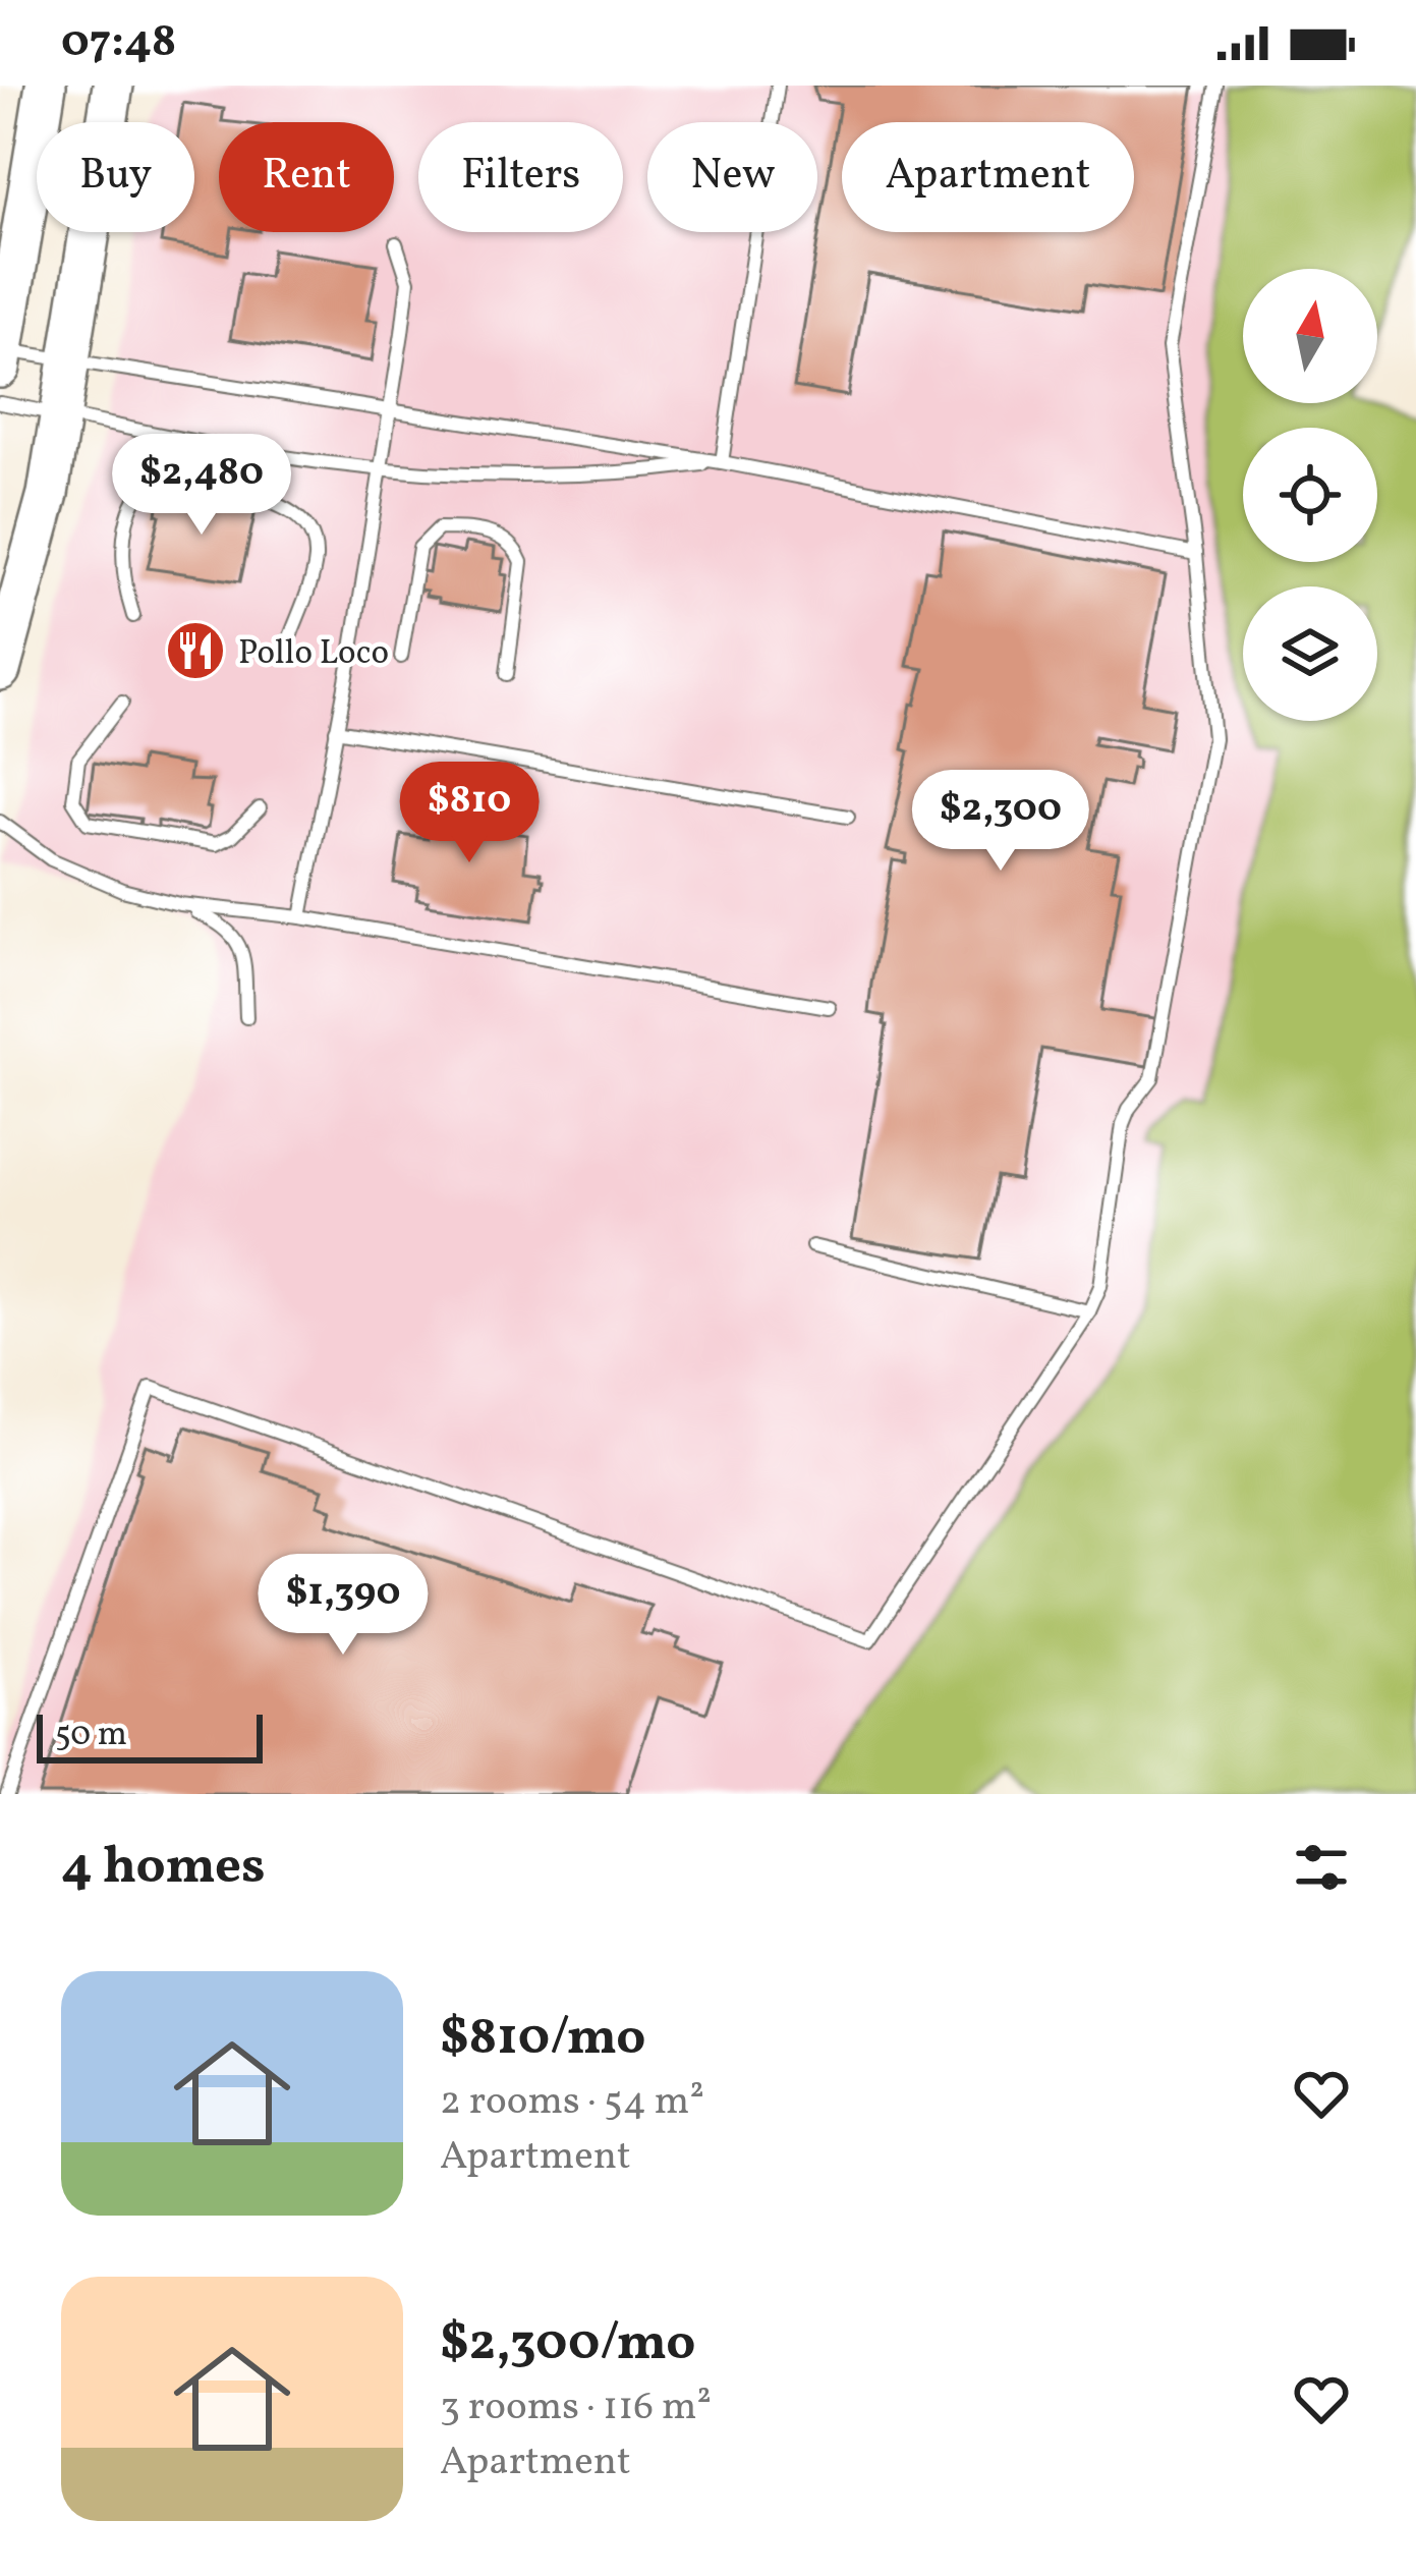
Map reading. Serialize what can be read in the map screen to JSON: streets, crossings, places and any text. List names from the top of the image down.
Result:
{
  "places": {
    "restaurant": ["Pollo Loco"]
  },
  "scale_bar": "50 m",
  "north": "top",
  "page": {
    "status": "07:48",
    "chip": [
      "Buy",
      "Rent",
      "Filters",
      "New",
      "Apartment"
    ],
    "price": [
      "$2,480",
      "$810",
      "$2,300",
      "$1,390"
    ],
    "scale": "50 m",
    "heading": "4 homes",
    "list": [
      {
        "name": "$810/mo",
        "note": "2 rooms · 54 m² · Apartment"
      },
      {
        "name": "$2,300/mo",
        "note": "3 rooms · 116 m² · Apartment"
      }
    ]
  }
}
